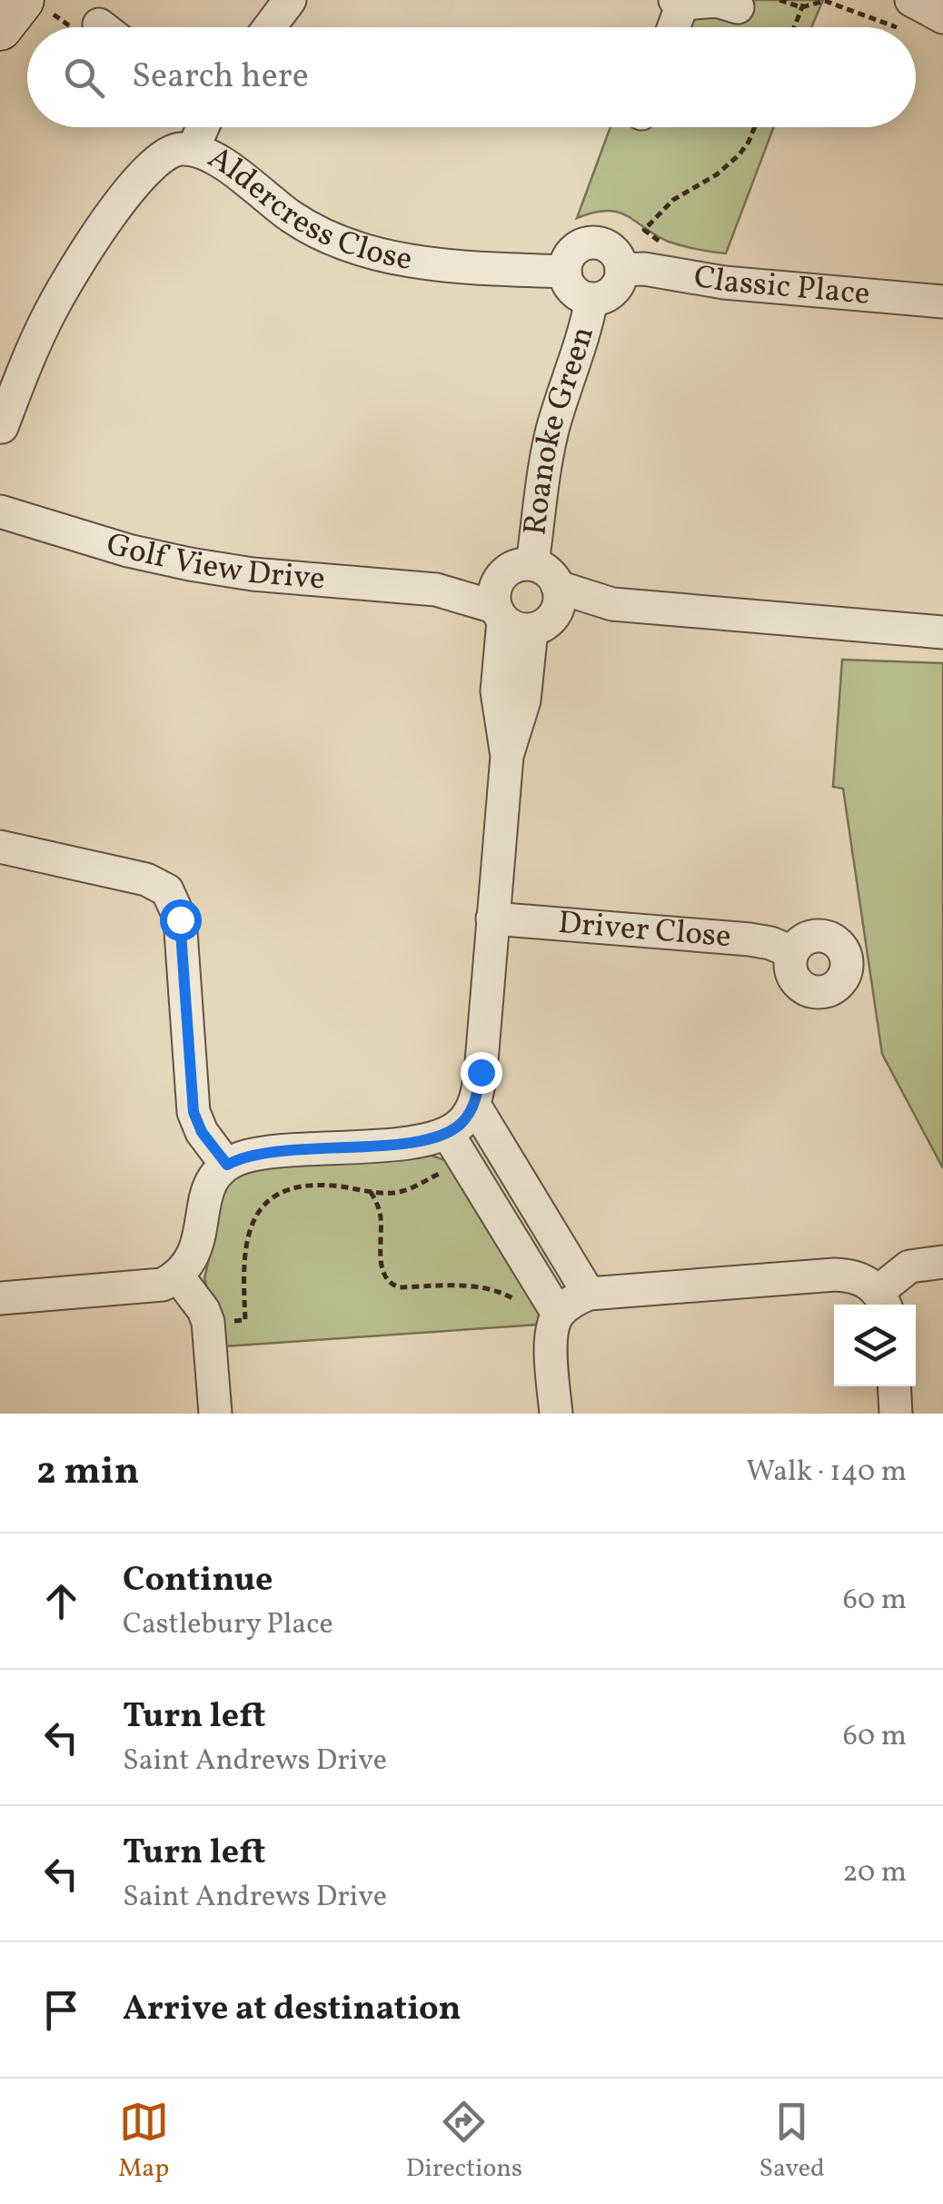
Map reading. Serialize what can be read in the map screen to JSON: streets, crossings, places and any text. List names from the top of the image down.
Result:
{
  "streets": {
    "street": [
      "Aldercress Close",
      "Classic Place",
      "Roanoke Green",
      "Golf View Drive",
      "Driver Close"
    ]
  },
  "crossings": [
    ["Aldercress Close", "Classic Place"],
    ["Aldercress Close", "Roanoke Green"],
    ["Classic Place", "Roanoke Green"],
    ["Roanoke Green", "Golf View Drive"]
  ],
  "page": {
    "search": "Search here",
    "heading": ["2 min", "Walk · 140 m"],
    "list": [
      ["Continue", "Castlebury Place", "60 m"],
      ["Turn left", "Saint Andrews Drive", "60 m"],
      ["Turn left", "Saint Andrews Drive", "20 m"],
      "Arrive at destination"
    ],
    "nav": ["Map", "Directions", "Saved"]
  }
}
